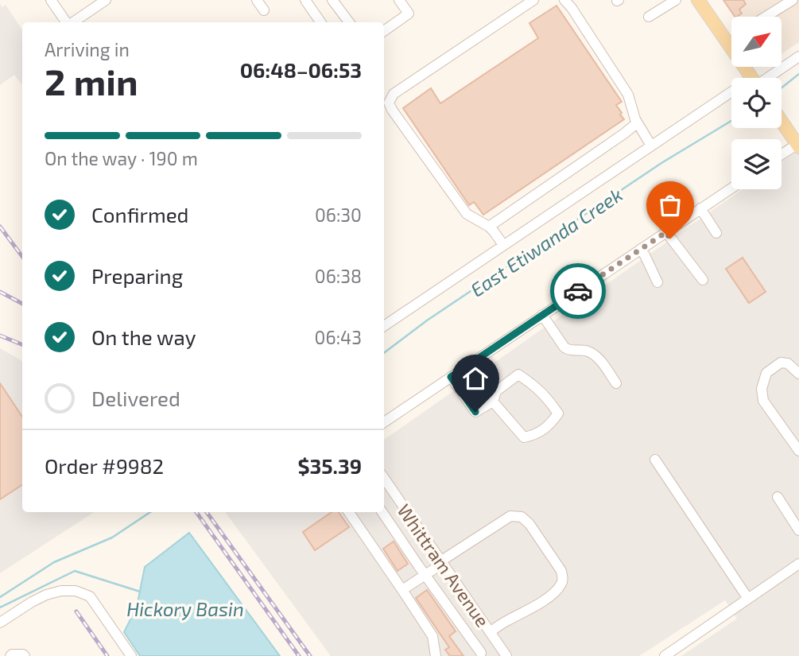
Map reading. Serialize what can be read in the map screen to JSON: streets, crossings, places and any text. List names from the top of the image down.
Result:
{
  "streets": {
    "street": ["Whittram Avenue"]
  },
  "water": ["East Etiwanda Creek", "Hickory Basin"],
  "north": "top right",
  "page": {
    "heading": ["2 min", "Arriving in", "06:48–06:53"],
    "panel": ["Order #9982", "$35.39"],
    "bar": "On the way · 190 m",
    "list": [
      ["Confirmed", "06:30"],
      ["Preparing", "06:38"],
      ["On the way", "06:43"],
      "Delivered"
    ]
  }
}
